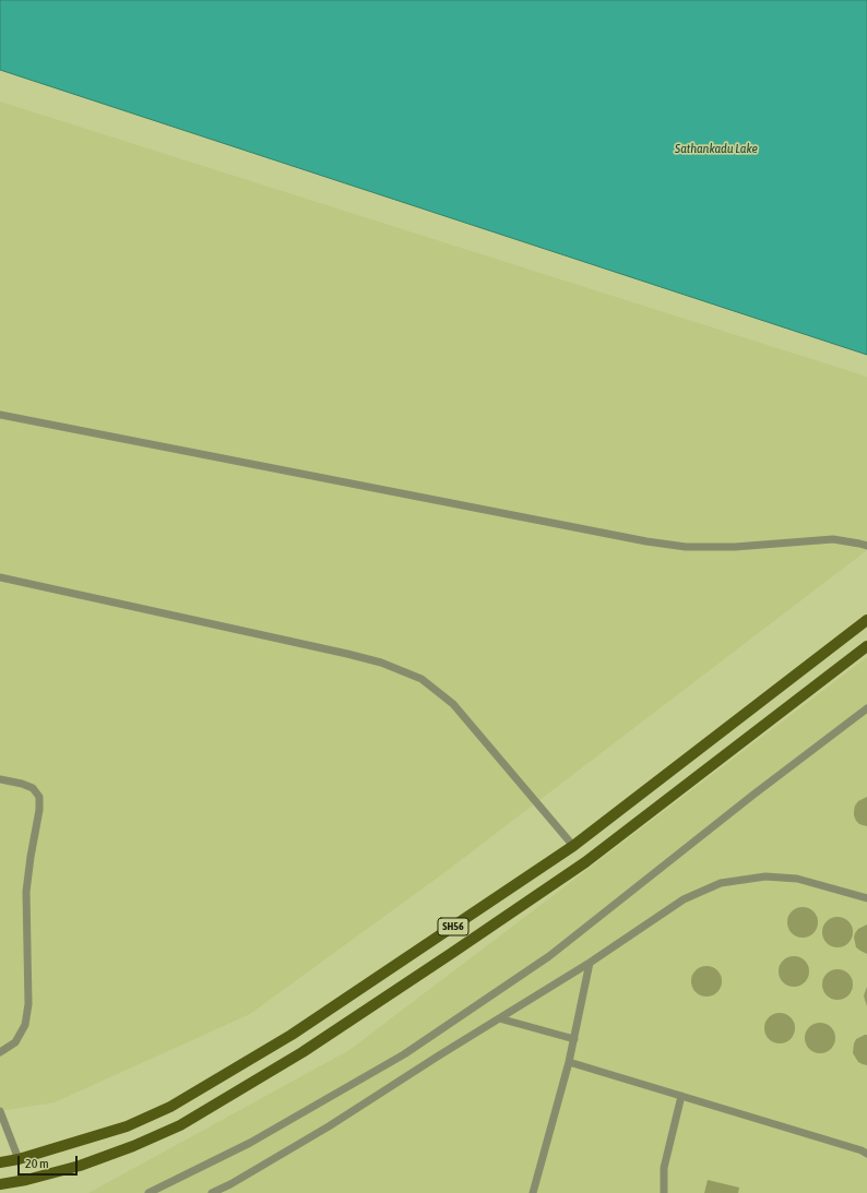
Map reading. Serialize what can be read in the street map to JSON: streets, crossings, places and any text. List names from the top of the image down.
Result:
{
  "streets": {
    "main road": ["SH56"]
  },
  "water": ["Sathankadu Lake"],
  "scale_bar": "20 m"
}
